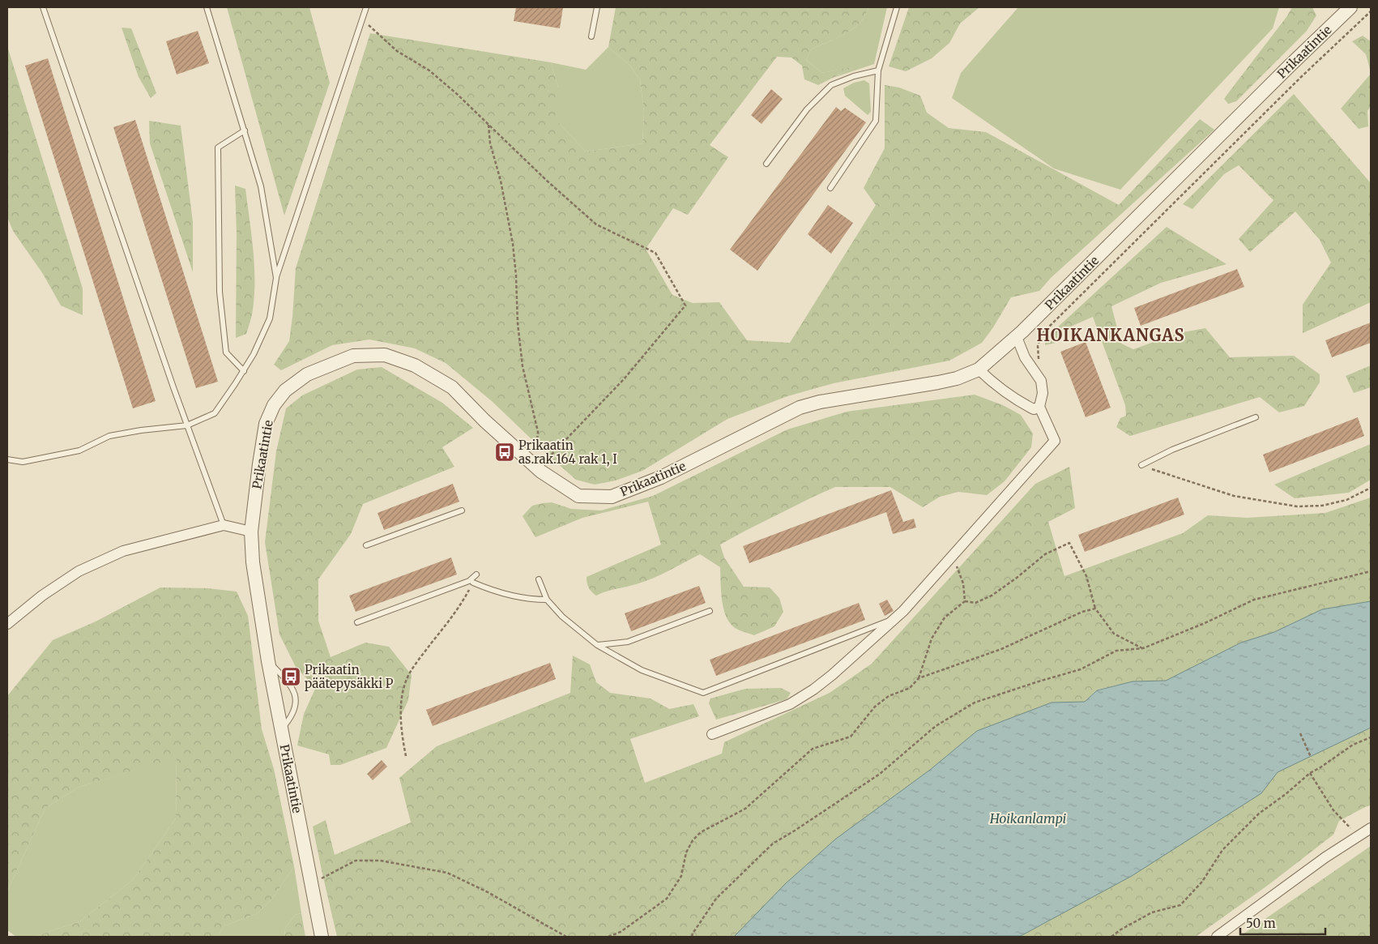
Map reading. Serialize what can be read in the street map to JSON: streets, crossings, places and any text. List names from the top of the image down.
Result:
{
  "streets": {
    "street": ["Prikaatintie"]
  },
  "districts": ["HOIKANKANGAS"],
  "water": ["Hoikanlampi"],
  "places": {
    "bus stop": ["Prikaatin as.rak.164 rak 1, I", "Prikaatin päätepysäkki P"]
  },
  "scale_bar": "50 m"
}
